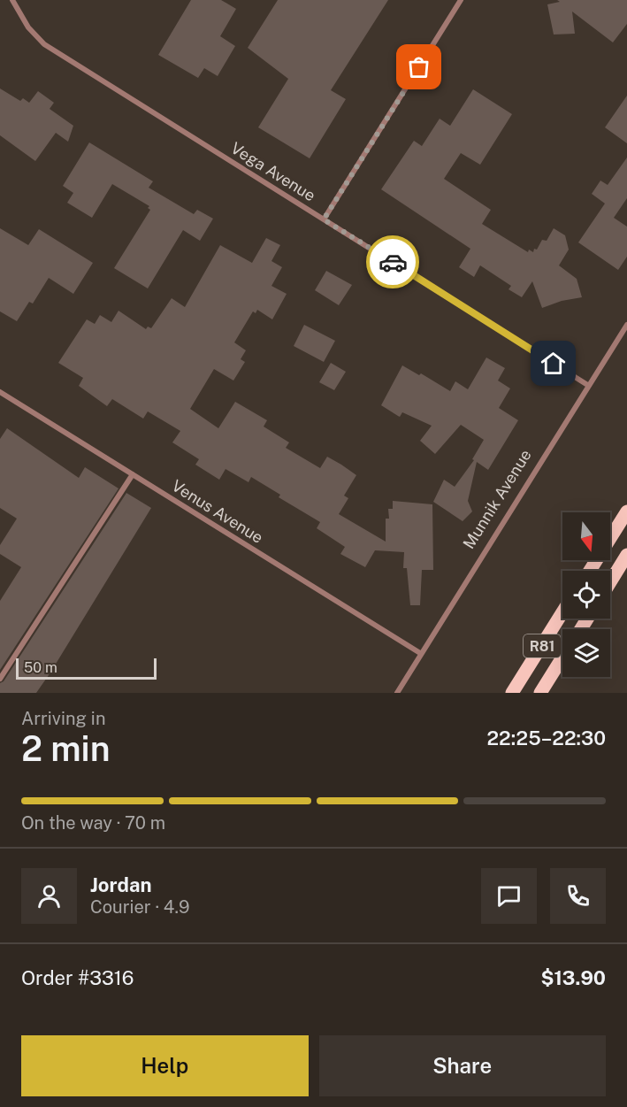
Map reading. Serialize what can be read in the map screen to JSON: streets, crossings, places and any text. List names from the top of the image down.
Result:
{
  "streets": {
    "main road": ["R81"],
    "street": ["Vega Avenue", "Munnik Avenue", "Venus Avenue"]
  },
  "crossings": [
    ["Vega Avenue", "Munnik Avenue"],
    ["Munnik Avenue", "Venus Avenue"]
  ],
  "scale_bar": "50 m",
  "north": "bottom",
  "page": {
    "scale": "50 m",
    "heading": ["2 min", "Arriving in", "22:25–22:30"],
    "panel": [
      "Jordan",
      "Courier · 4.9",
      "Order #3316",
      "$13.90"
    ],
    "bar": "On the way · 70 m",
    "buttons": ["Help", "Share"]
  }
}
